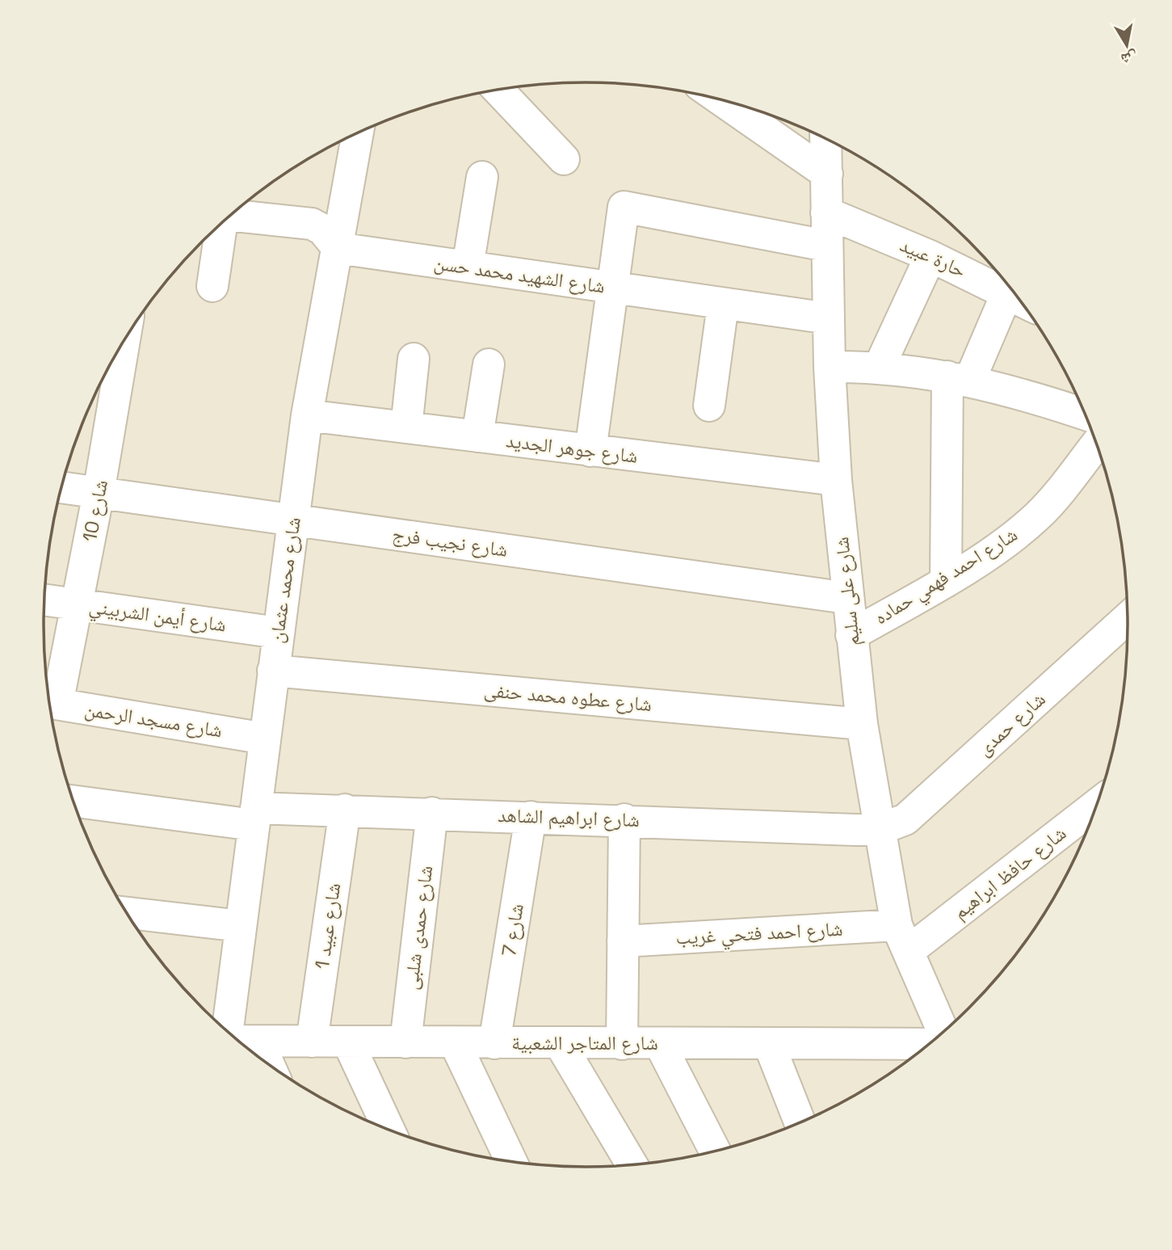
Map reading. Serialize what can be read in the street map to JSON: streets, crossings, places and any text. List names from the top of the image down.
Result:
{
  "streets": {
    "street": [
      "حارة عبيد",
      "شارع الشهيد محمد حسن",
      "شارع جوهر الجديد",
      "شارع 10",
      "شارع نجيب فرج",
      "شارع احمد فهمي حماده",
      "شارع محمد عثمان",
      "شارع على سليم",
      "شارع أيمن الشربيني",
      "شارع عطوه محمد حنفى",
      "شارع مسجد الرحمن",
      "شارع حمدى",
      "شارع ابراهيم الشاهد",
      "شارع حافظ ابراهيم",
      "شارع عبيد 1",
      "شارع حمدى شلبى",
      "شارع 7",
      "شارع احمد فتحي غريب",
      "شارع المتاجر الشعبية"
    ]
  },
  "crossings": [
    ["حارة عبيد", "شارع على سليم"],
    ["شارع الشهيد محمد حسن", "شارع محمد عثمان"],
    ["شارع الشهيد محمد حسن", "شارع على سليم"],
    ["شارع جوهر الجديد", "شارع محمد عثمان"],
    ["شارع جوهر الجديد", "شارع على سليم"],
    ["شارع 10", "شارع نجيب فرج"],
    ["شارع 10", "شارع أيمن الشربيني"],
    ["شارع نجيب فرج", "شارع محمد عثمان"],
    ["شارع نجيب فرج", "شارع على سليم"],
    ["شارع احمد فهمي حماده", "شارع على سليم"],
    ["شارع محمد عثمان", "شارع أيمن الشربيني"],
    ["شارع محمد عثمان", "شارع عطوه محمد حنفى"],
    ["شارع محمد عثمان", "شارع مسجد الرحمن"],
    ["شارع محمد عثمان", "شارع ابراهيم الشاهد"],
    ["شارع على سليم", "شارع عطوه محمد حنفى"],
    ["شارع على سليم", "شارع حمدى"],
    ["شارع على سليم", "شارع ابراهيم الشاهد"],
    ["شارع على سليم", "شارع حافظ ابراهيم"],
    ["شارع على سليم", "شارع احمد فتحي غريب"],
    ["شارع حمدى", "شارع ابراهيم الشاهد"],
    ["شارع ابراهيم الشاهد", "شارع عبيد 1"],
    ["شارع ابراهيم الشاهد", "شارع حمدى شلبى"],
    ["شارع ابراهيم الشاهد", "شارع 7"],
    ["شارع حافظ ابراهيم", "شارع احمد فتحي غريب"],
    ["شارع عبيد 1", "شارع المتاجر الشعبية"],
    ["شارع حمدى شلبى", "شارع المتاجر الشعبية"],
    ["شارع 7", "شارع المتاجر الشعبية"]
  ],
  "north": "bottom"
}
